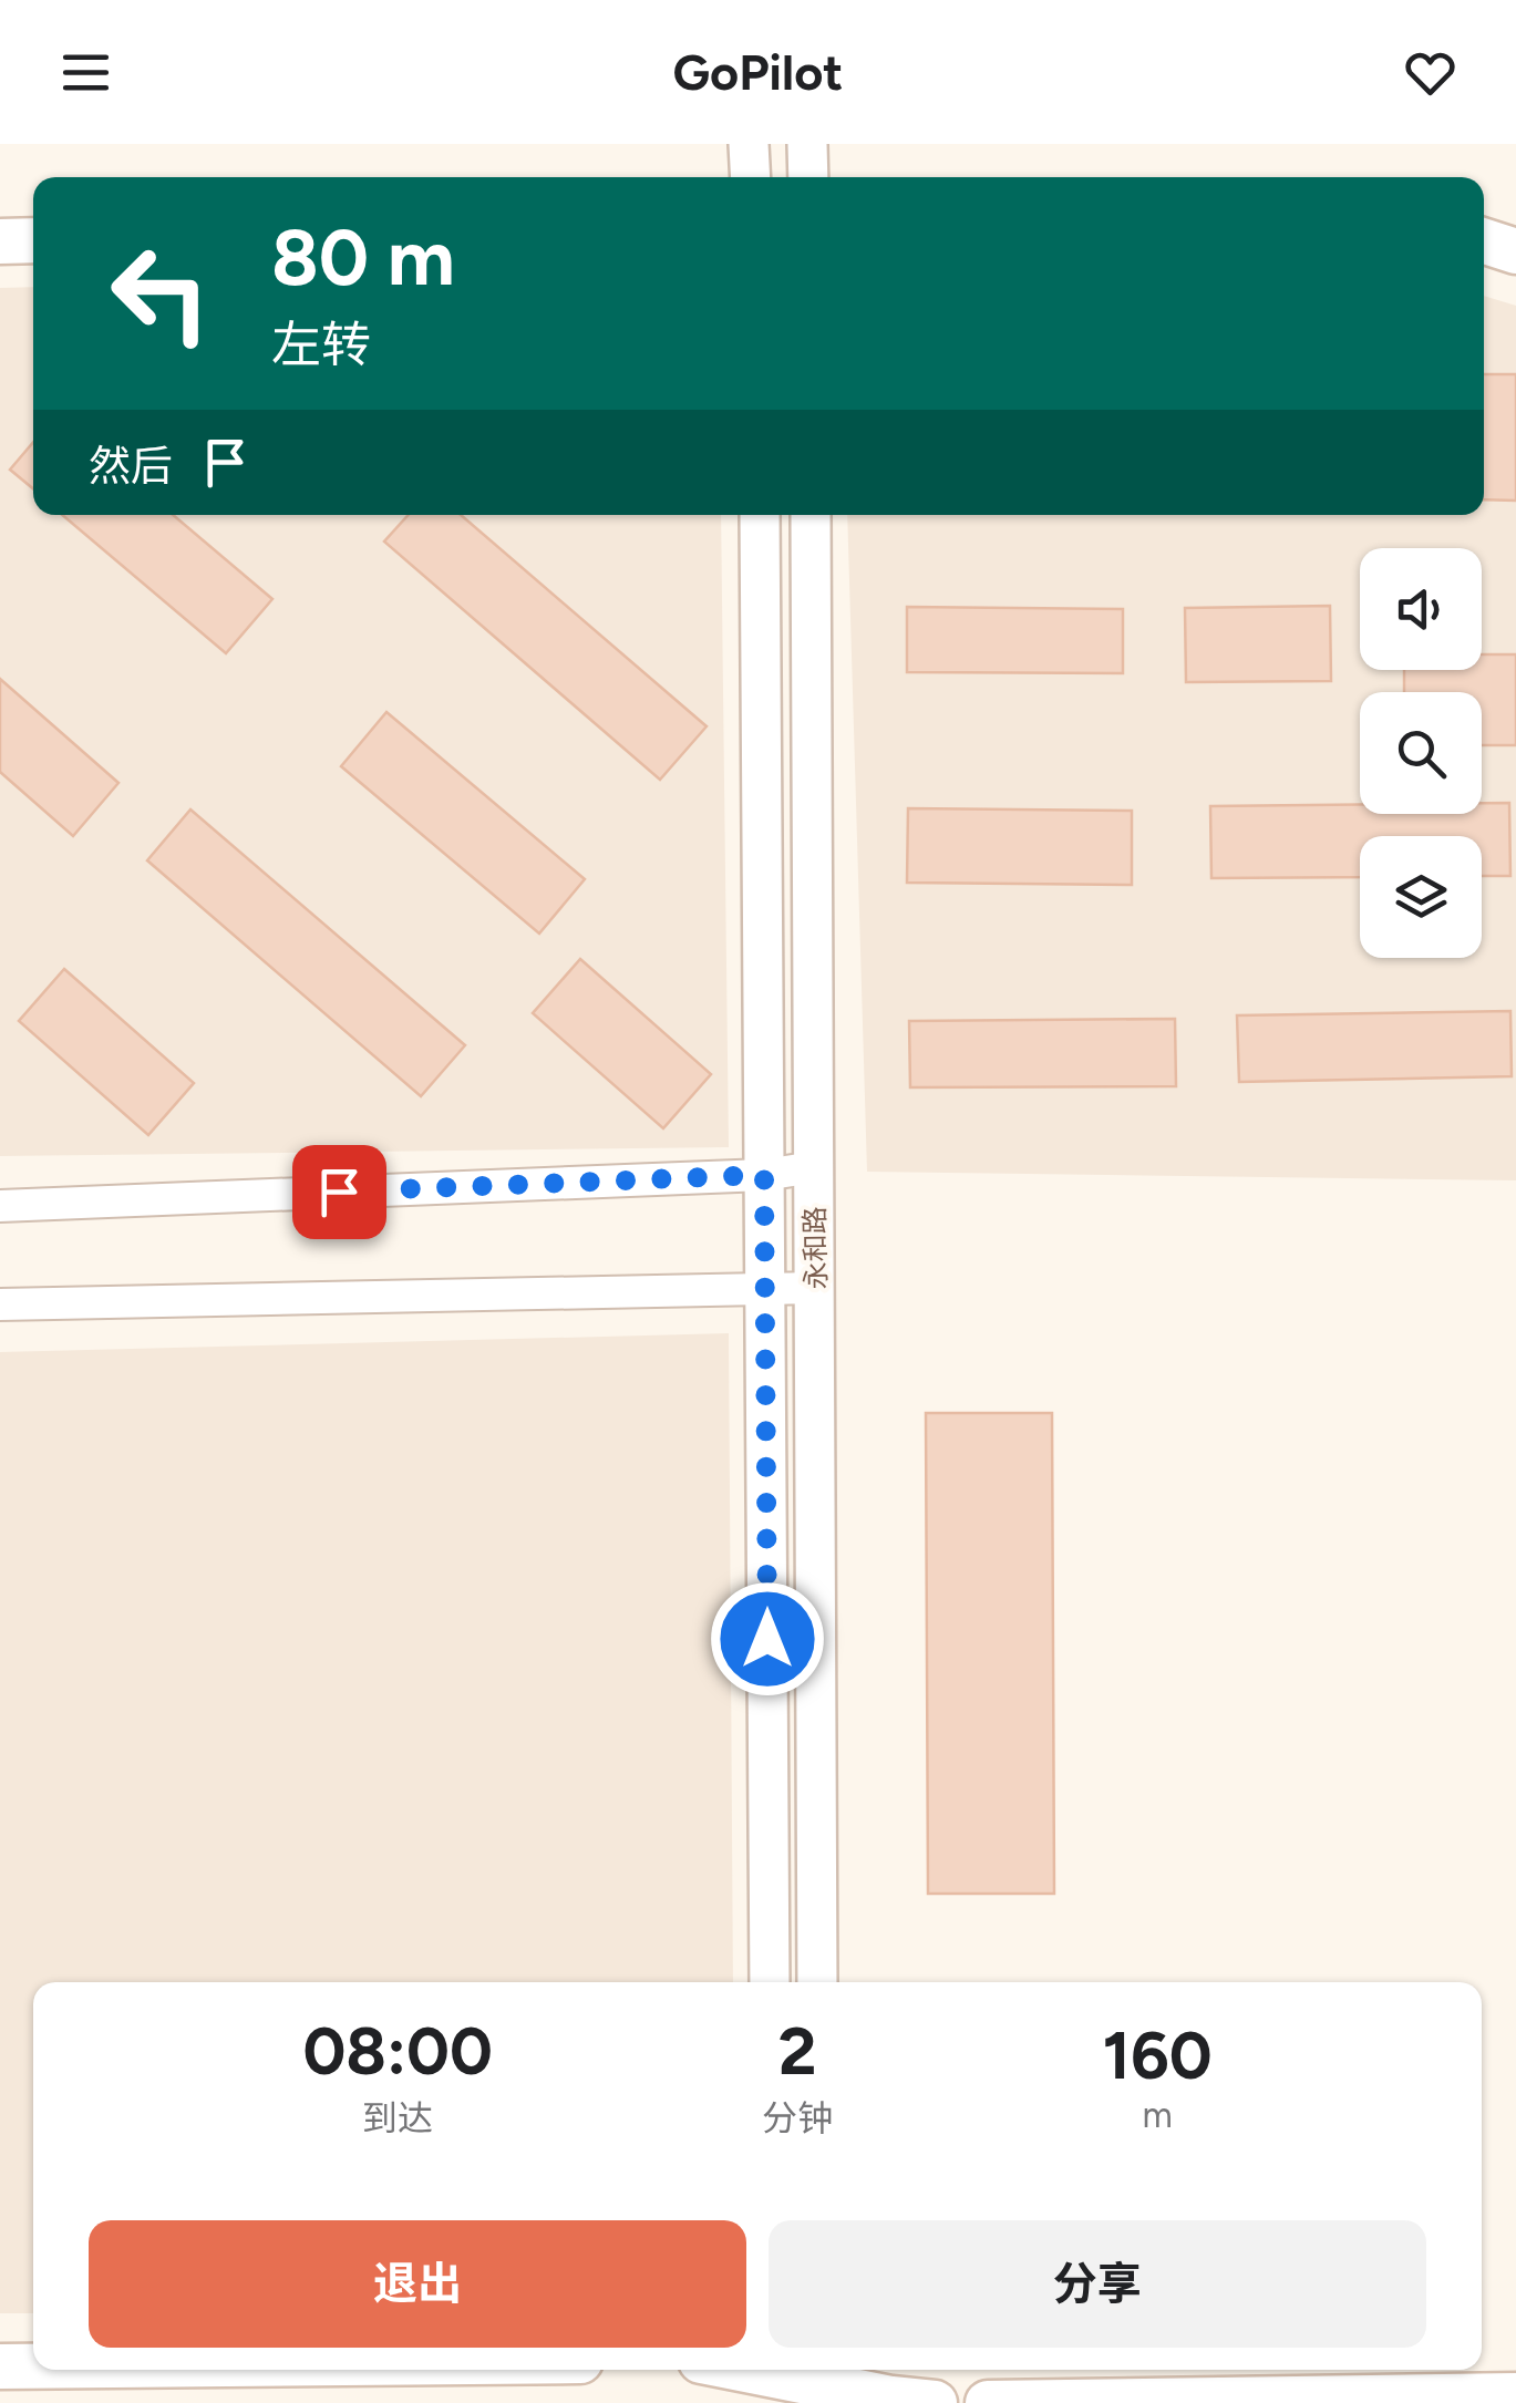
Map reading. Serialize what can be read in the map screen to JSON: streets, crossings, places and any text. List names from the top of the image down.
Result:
{
  "streets": {
    "street": ["永和路"]
  },
  "page": {
    "header": "GoPilot",
    "turn": ["80 m", "左转"],
    "then": "然后",
    "eta": [
      "08:00",
      "到达",
      "2",
      "分钟",
      "160",
      "m"
    ],
    "buttons": ["退出", "分享"]
  }
}
